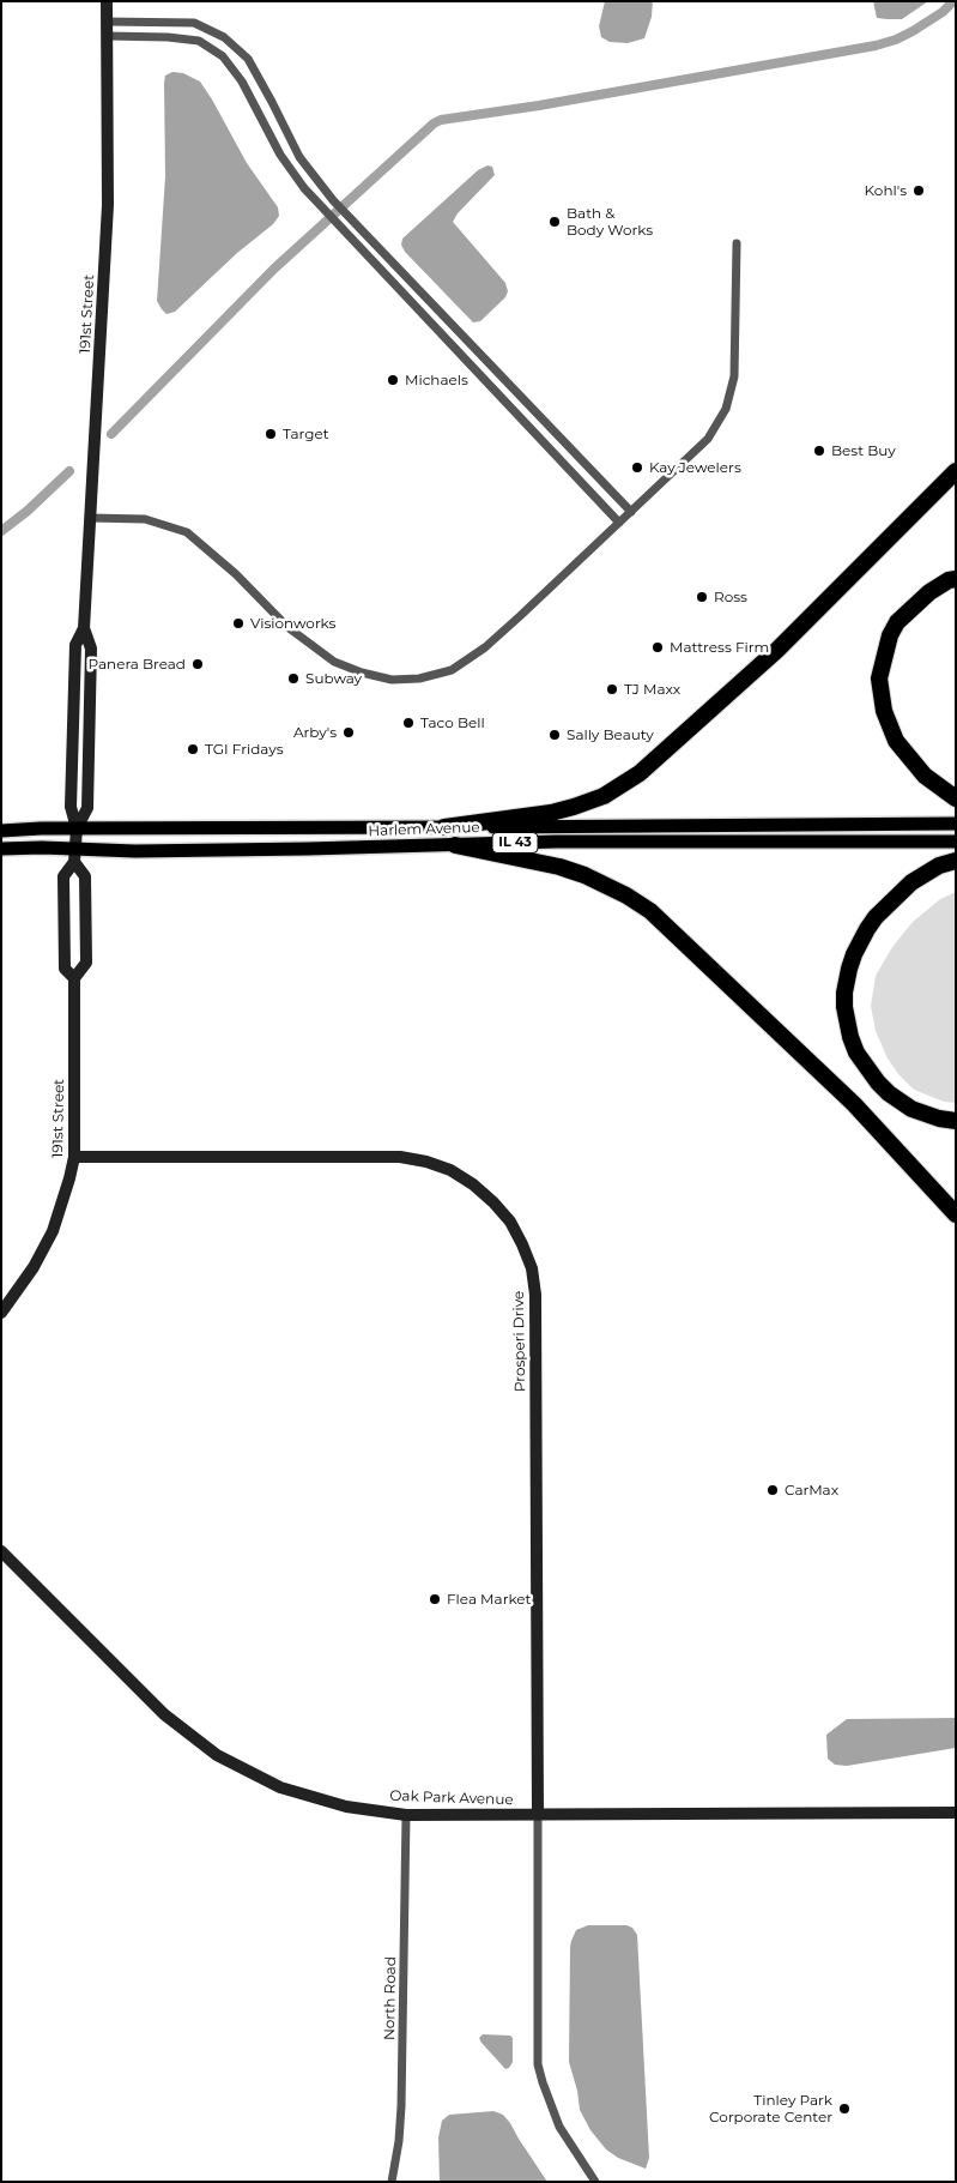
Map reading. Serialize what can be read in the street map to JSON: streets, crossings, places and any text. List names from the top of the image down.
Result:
{
  "streets": {
    "main road": ["Harlem Avenue", "IL 43"],
    "street": [
      "191st Street",
      "Prosperi Drive",
      "Oak Park Avenue",
      "North Road"
    ]
  },
  "crossings": [
    ["191st Street", "Harlem Avenue"],
    ["191st Street", "Prosperi Drive"],
    ["Prosperi Drive", "Oak Park Avenue"],
    ["Oak Park Avenue", "North Road"]
  ],
  "places": [
    "Kohl's",
    "Bath & Body Works",
    "Michaels",
    "Target",
    "Best Buy",
    "Kay Jewelers",
    "Ross",
    "Visionworks",
    "Mattress Firm",
    "Panera Bread",
    "Subway",
    "TJ Maxx",
    "Taco Bell",
    "Arby's",
    "Sally Beauty",
    "TGI Fridays",
    "CarMax",
    "Flea Market",
    "Tinley Park Corporate Center"
  ]
}
